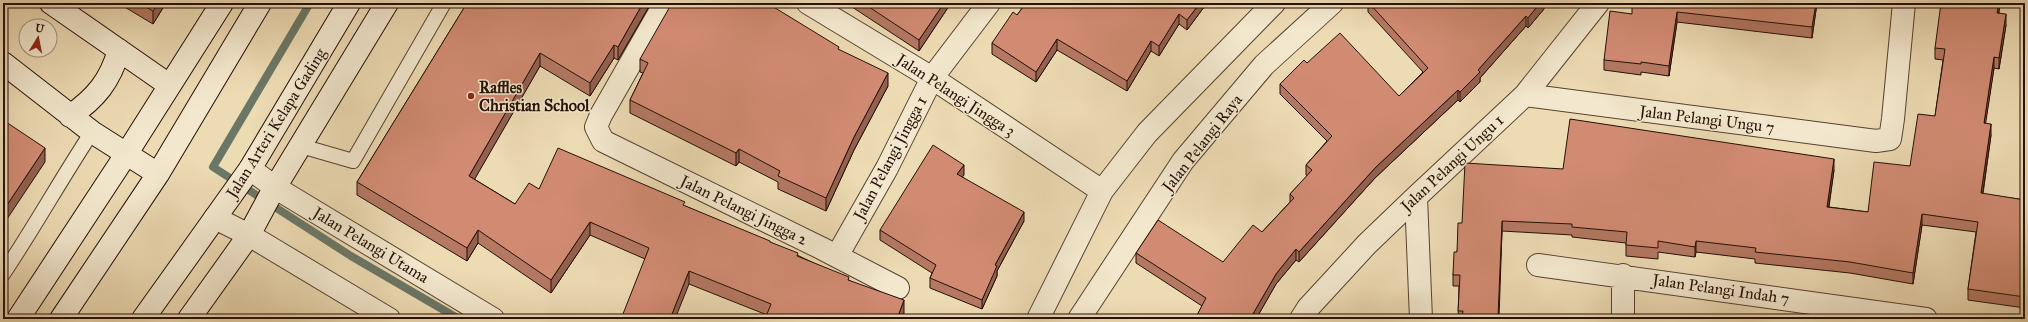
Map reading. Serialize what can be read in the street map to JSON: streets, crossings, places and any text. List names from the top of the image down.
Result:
{
  "streets": {
    "street": [
      "Jalan Pelangi Jingga 3",
      "Jalan Pelangi Ungu 7",
      "Jalan Arteri Kelapa Gading",
      "Jalan Pelangi Raya",
      "Jalan Pelangi Jingga 1",
      "Jalan Pelangi Ungu 1",
      "Jalan Pelangi Jingga 2",
      "Jalan Pelangi Utama",
      "Jalan Pelangi Indah 7"
    ]
  },
  "crossings": [
    ["Jalan Pelangi Jingga 3", "Jalan Pelangi Jingga 1"],
    ["Jalan Pelangi Ungu 7", "Jalan Pelangi Ungu 1"],
    ["Jalan Arteri Kelapa Gading", "Jalan Pelangi Utama"],
    ["Jalan Pelangi Jingga 1", "Jalan Pelangi Jingga 2"]
  ],
  "places": ["Raffles Christian School"],
  "north": "top"
}
